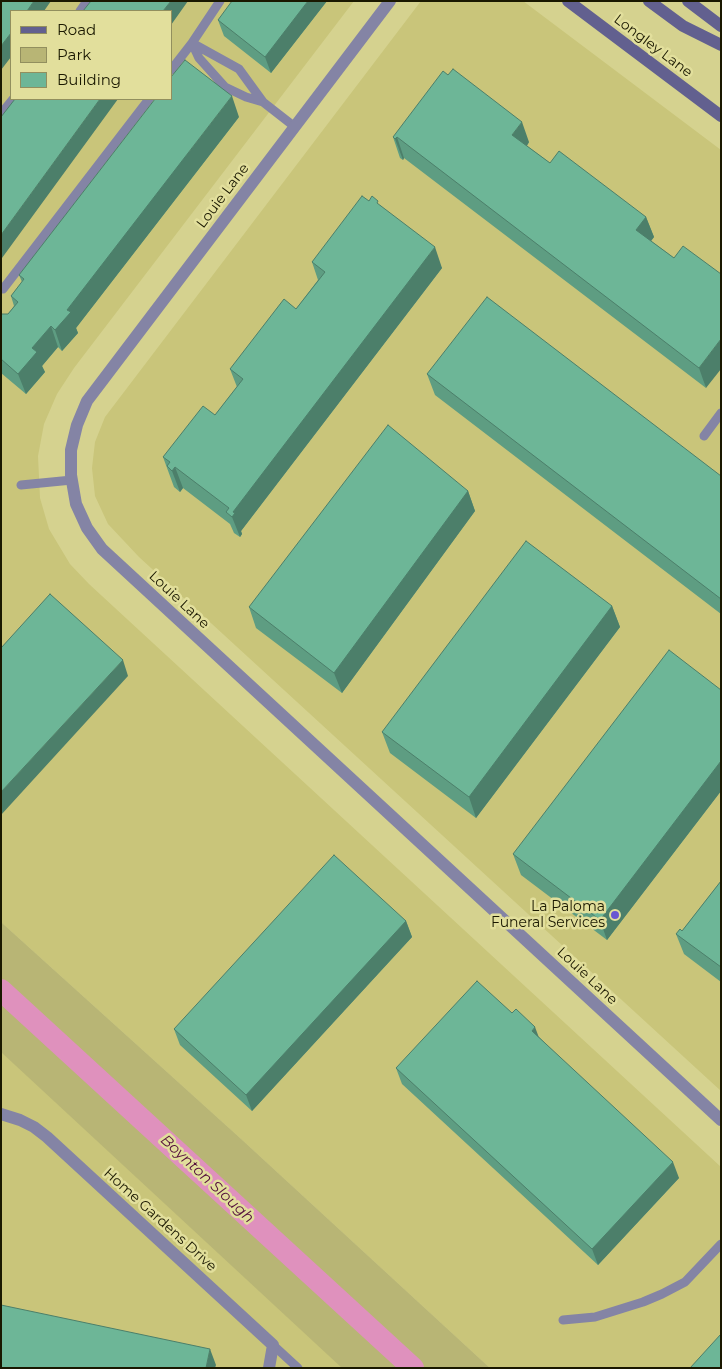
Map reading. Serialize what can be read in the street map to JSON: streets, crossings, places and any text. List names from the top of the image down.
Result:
{
  "streets": {
    "main road": ["Longley Lane"],
    "street": ["Louie Lane", "Home Gardens Drive"]
  },
  "water": ["Boynton Slough"],
  "places": ["La Paloma Funeral Services"],
  "legend": ["Road", "Park", "Building"]
}
